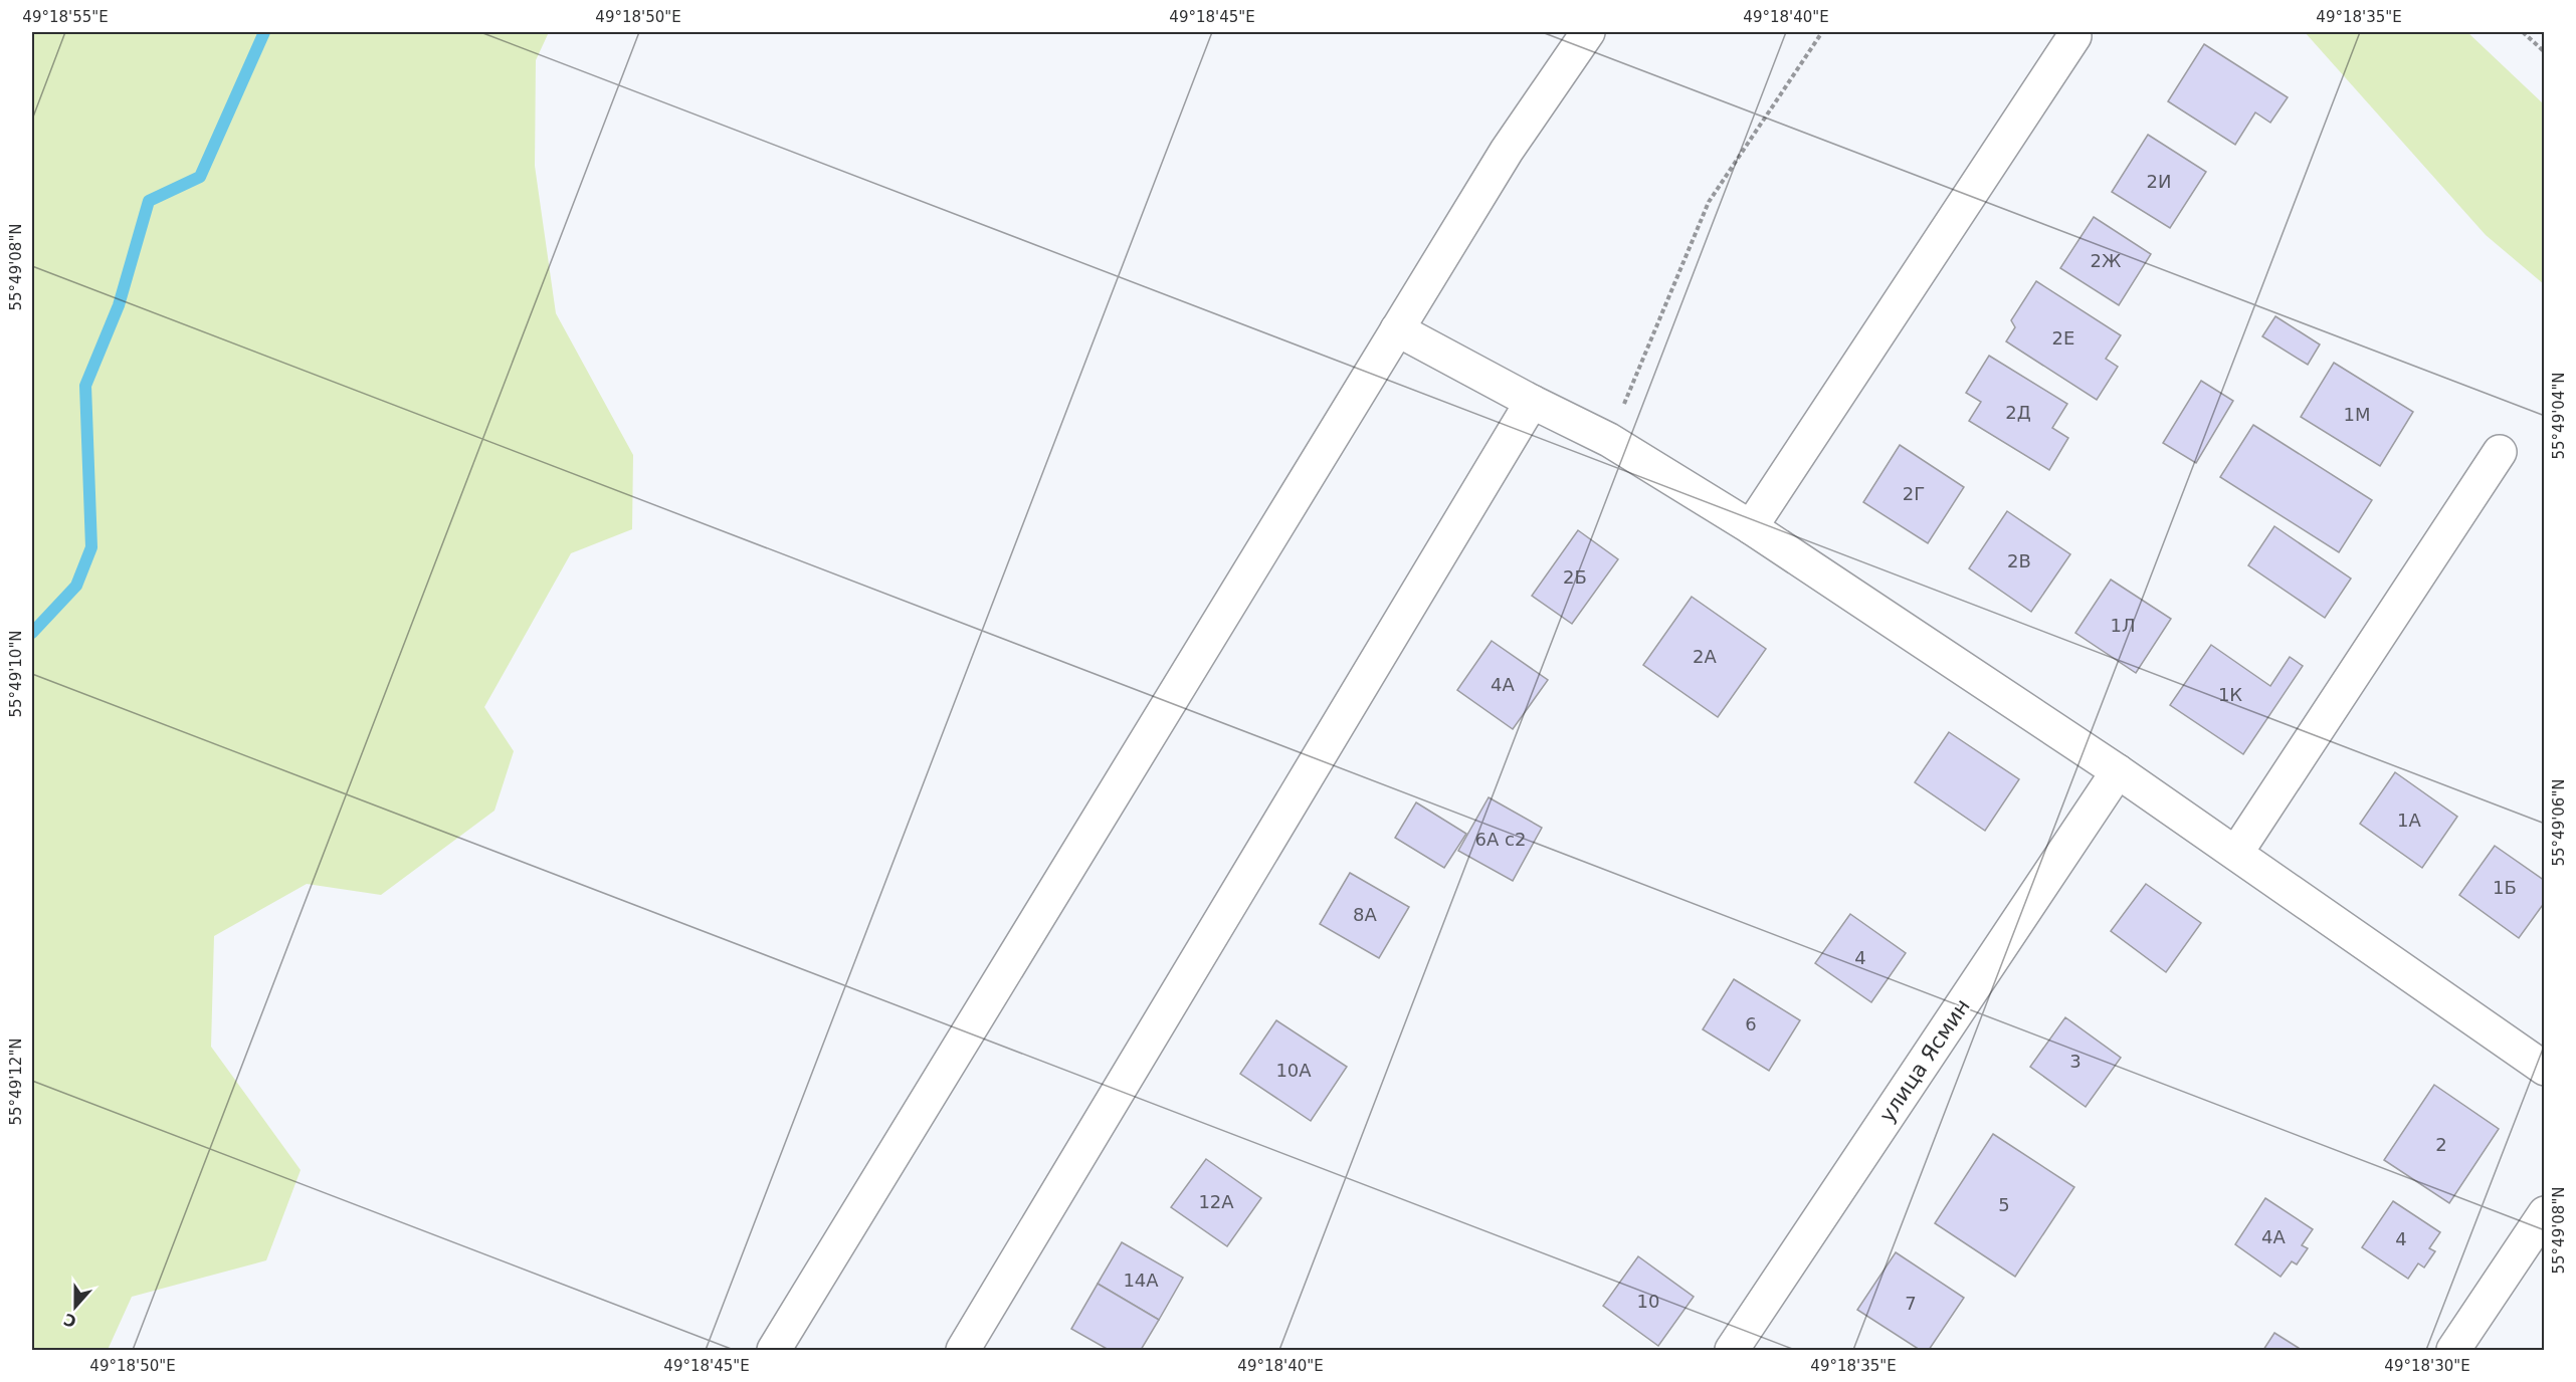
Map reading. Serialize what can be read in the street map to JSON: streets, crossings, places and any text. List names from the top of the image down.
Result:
{
  "streets": {
    "street": ["улица Ясмин"]
  },
  "house_numbers": [
    "2И",
    "2Ж",
    "2Е",
    "2Д",
    "1М",
    "2Г",
    "2В",
    "2Б",
    "1Л",
    "2А",
    "4А",
    "1К",
    "1А",
    "6А с2",
    "1Б",
    "8А",
    "4",
    "6",
    "3",
    "10А",
    "2",
    "12А",
    "5",
    "4А",
    "4",
    "14А",
    "10",
    "7"
  ],
  "north": "bottom",
  "coordinates": [
    "49°18'55\"E",
    "49°18'50\"E",
    "49°18'45\"E",
    "49°18'40\"E",
    "49°18'35\"E",
    "55°49'08\"N",
    "55°49'04\"N",
    "55°49'10\"N",
    "55°49'06\"N",
    "55°49'12\"N",
    "49°18'30\"E"
  ]
}
